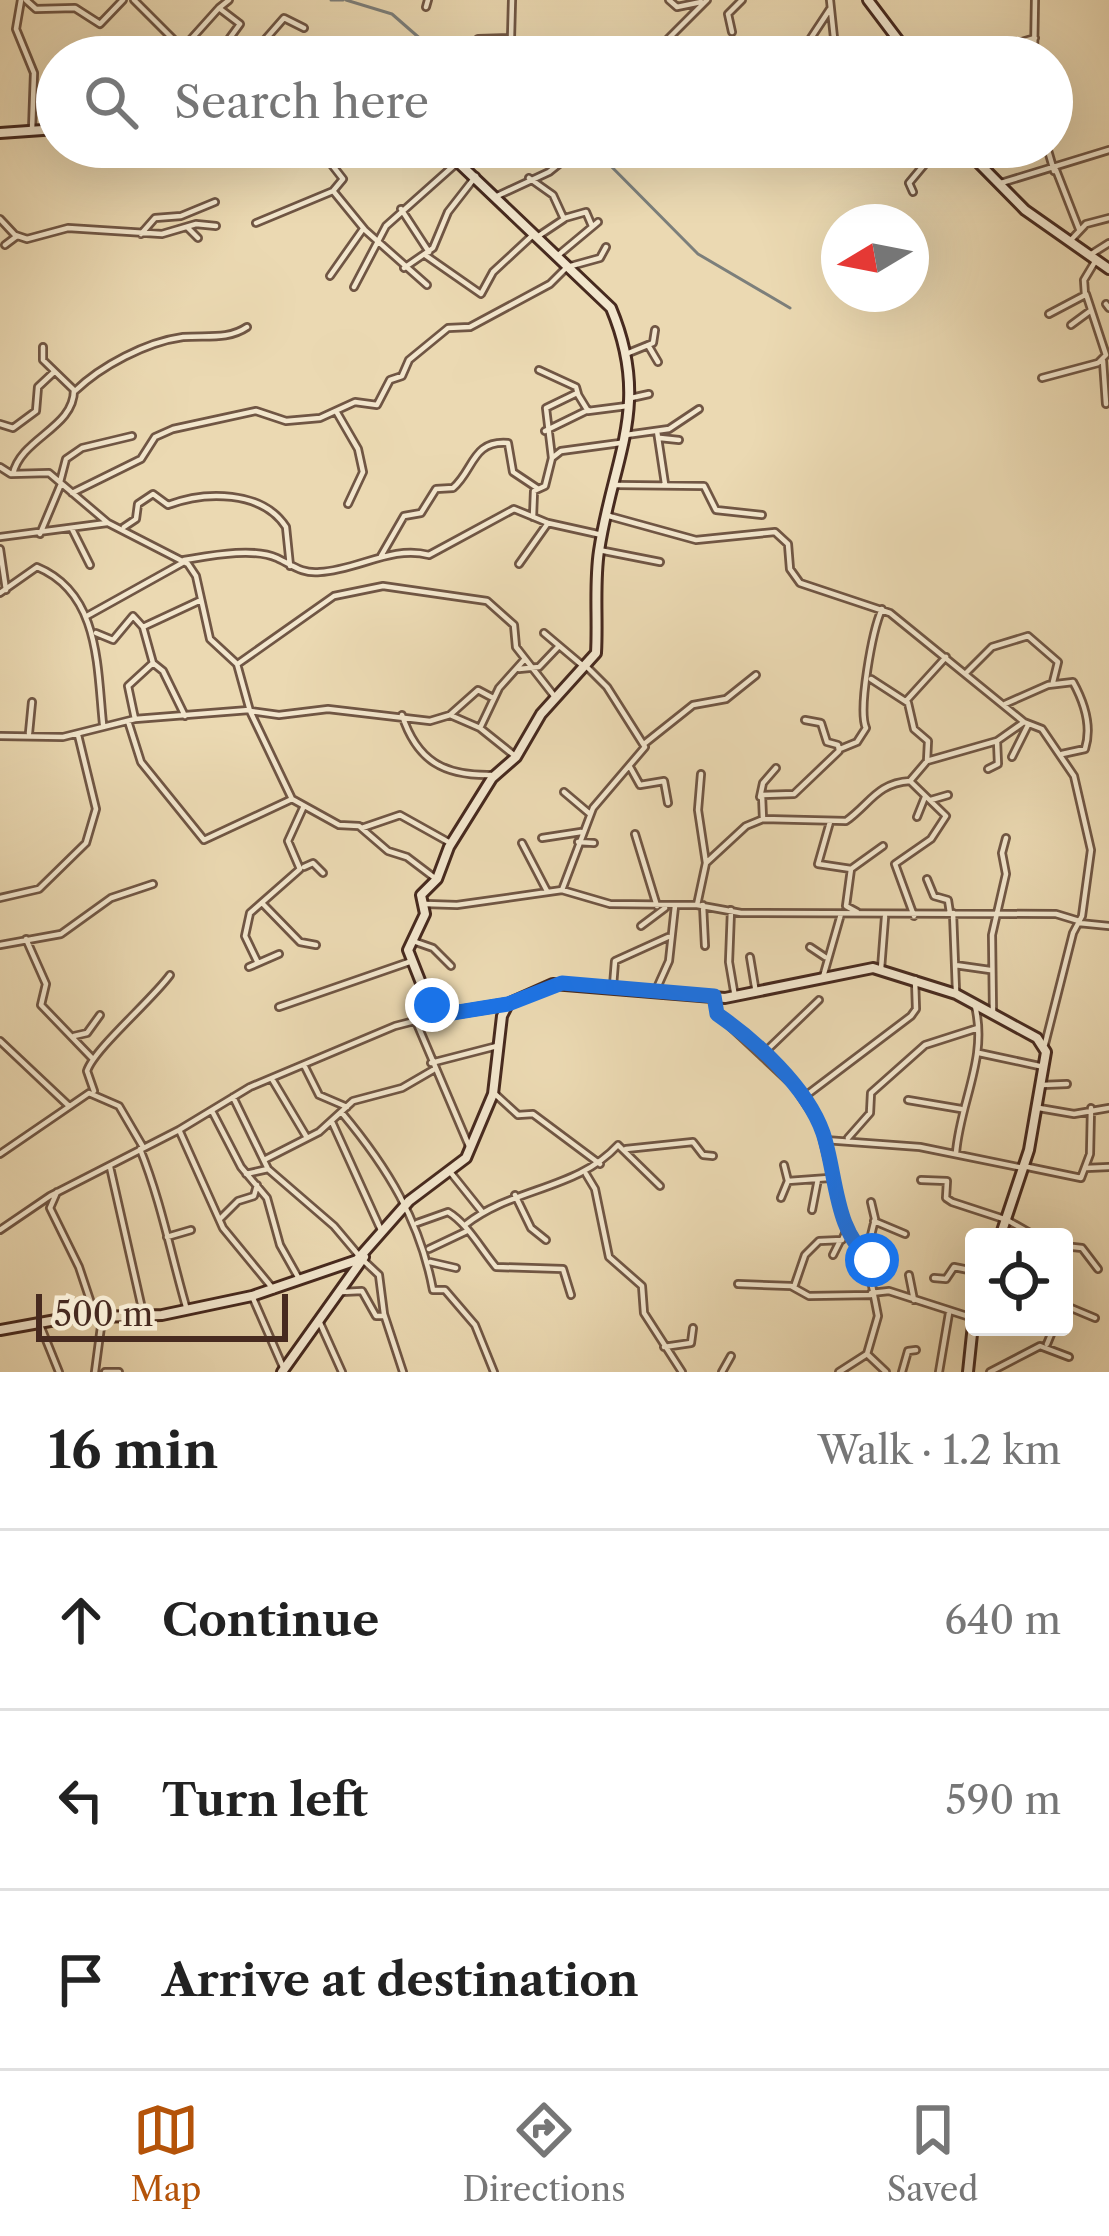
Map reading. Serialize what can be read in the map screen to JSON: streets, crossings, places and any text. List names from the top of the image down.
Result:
{
  "scale_bar": "500 m",
  "north": "left",
  "page": {
    "search": "Search here",
    "scale": "500 m",
    "heading": ["16 min", "Walk · 1.2 km"],
    "list": [
      ["Continue", "640 m"],
      ["Turn left", "590 m"],
      "Arrive at destination"
    ],
    "nav": ["Map", "Directions", "Saved"]
  }
}
